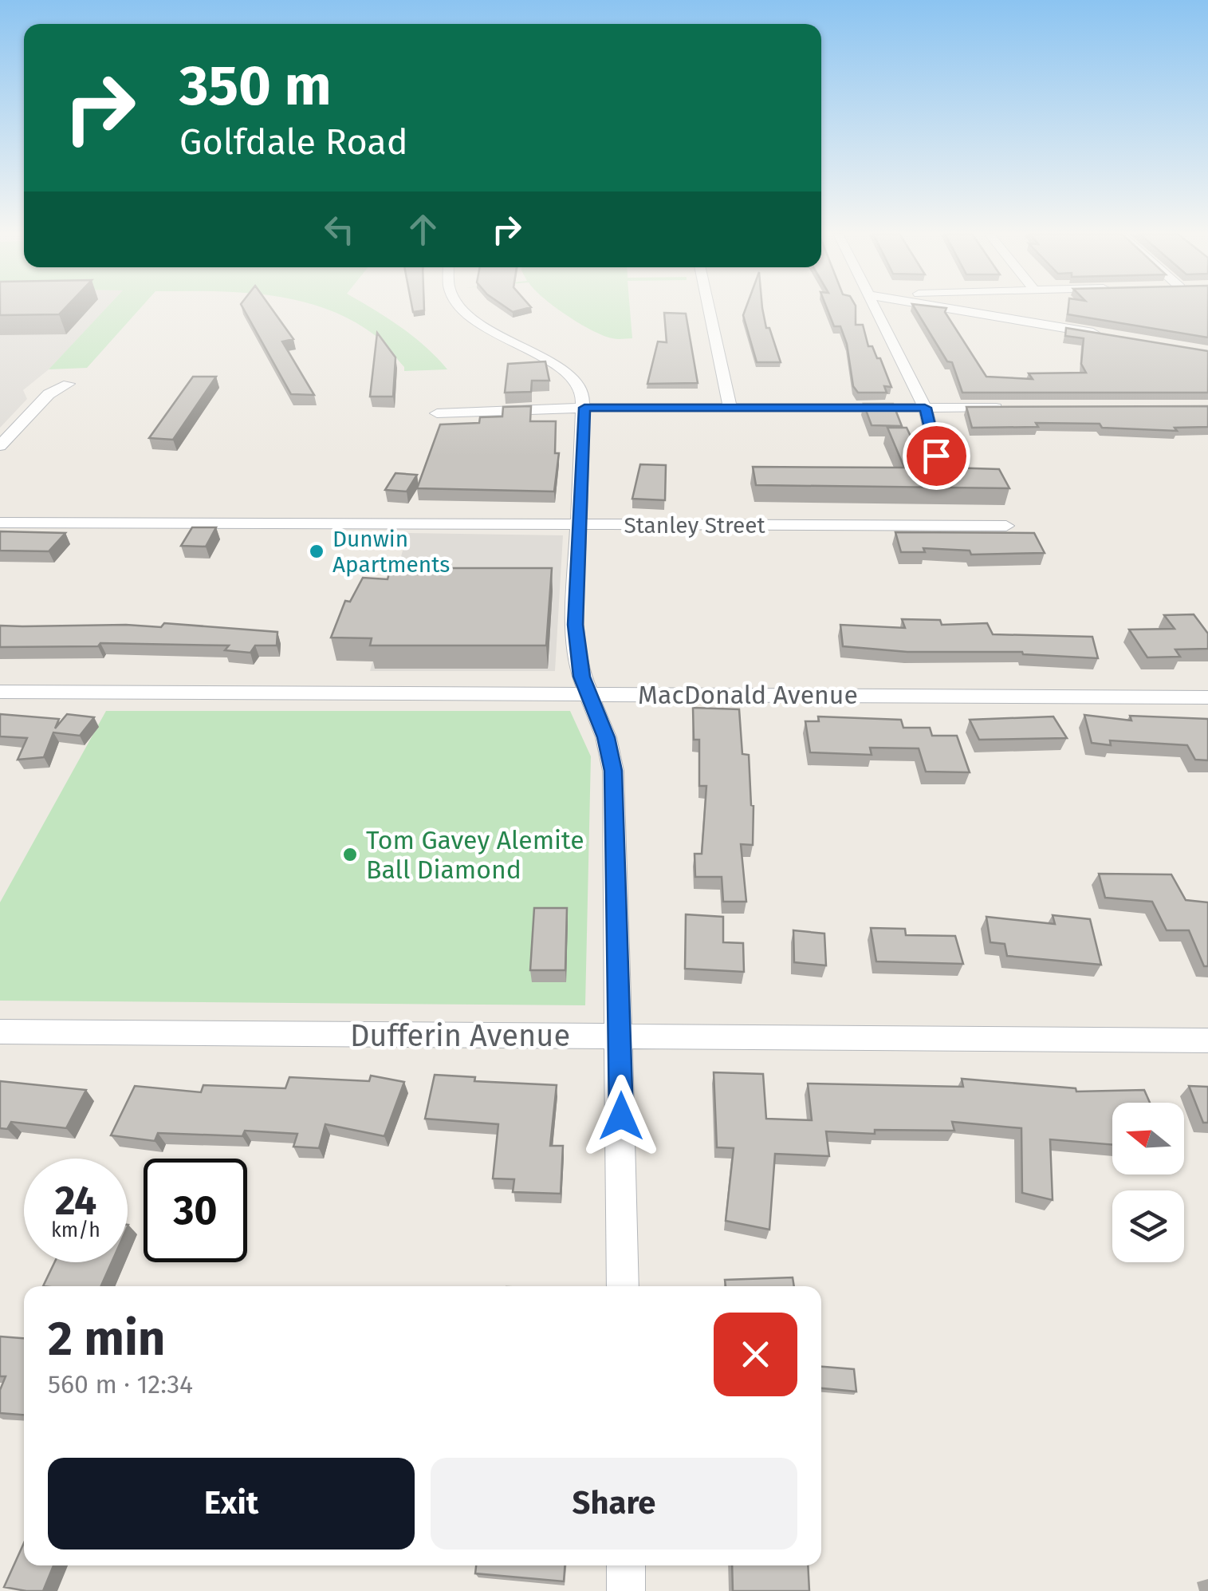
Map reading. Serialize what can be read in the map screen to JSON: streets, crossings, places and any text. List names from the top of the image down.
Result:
{
  "streets": {
    "street": ["Stanley Street", "MacDonald Avenue", "Dufferin Avenue"]
  },
  "places": ["Dunwin Apartments", "Tom Gavey Alemite Ball Diamond"],
  "north": "left",
  "page": {
    "turn": ["350 m", "Golfdale Road"],
    "speed": "24 km/h",
    "limit": "30",
    "heading": ["2 min", "560 m · 12:34"],
    "buttons": ["Exit", "Share"]
  }
}
